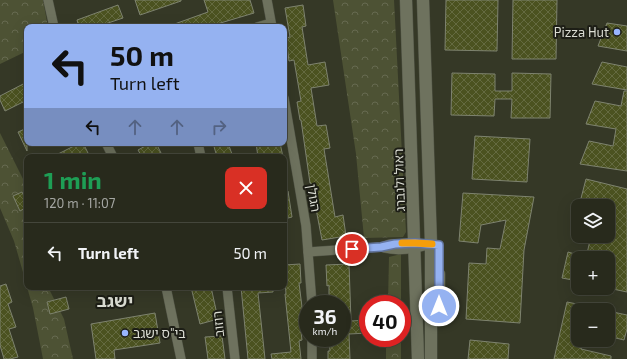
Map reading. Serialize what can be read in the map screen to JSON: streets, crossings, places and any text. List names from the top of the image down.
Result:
{
  "streets": {
    "street": ["ראול ולנברג", "הגולן", "רוזוב"]
  },
  "districts": ["ישגב"],
  "places": ["Pizza Hut", "בי\"ס ישגב"],
  "page": {
    "turn": ["50 m", "Turn left"],
    "heading": ["1 min", "120 m · 11:07"],
    "map_buttons": ["+", "−"],
    "list": [
      {
        "name": "Turn left",
        "value": "50 m"
      }
    ],
    "speed": "36 km/h",
    "limit": "40"
  }
}
